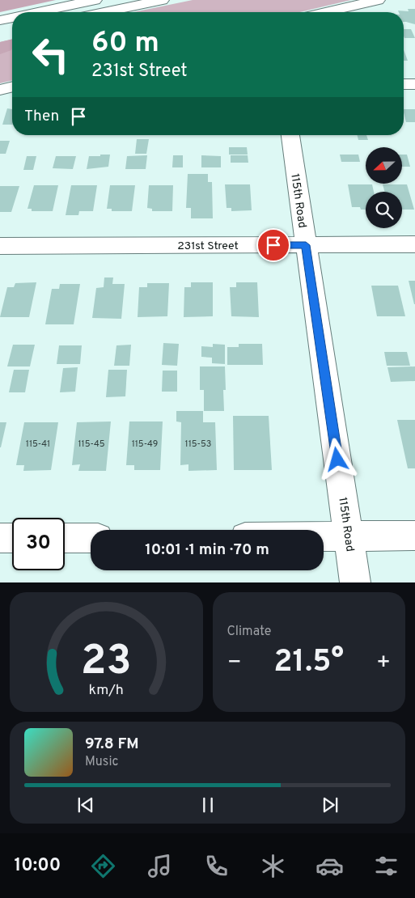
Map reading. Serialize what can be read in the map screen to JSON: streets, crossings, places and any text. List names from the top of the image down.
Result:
{
  "streets": {
    "main road": ["115th Road", "231st Street"]
  },
  "crossings": [
    ["115th Road", "231st Street"]
  ],
  "house_numbers": [
    "115-41",
    "115-45",
    "115-49",
    "115-53"
  ],
  "north": "left",
  "page": {
    "turn": ["60 m", "231st Street"],
    "then": "Then",
    "limit": "30",
    "trip": "10:01 · 1 min · 70 m",
    "tile": "Climate",
    "heat": ["−", "21.5°", "+"],
    "song": ["97.8 FM", "Music"],
    "tabs": "10:00",
    "gauge": ["23", "km/h"]
  }
}
